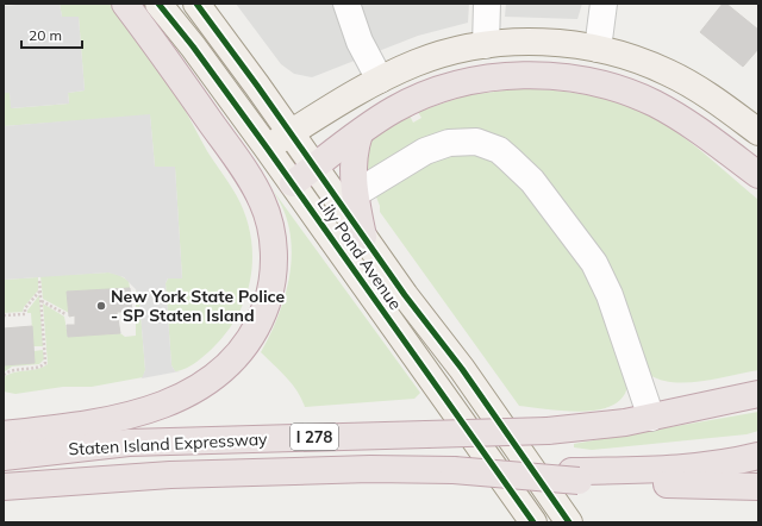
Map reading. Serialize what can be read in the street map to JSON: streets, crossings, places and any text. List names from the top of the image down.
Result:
{
  "streets": {
    "highway": ["I 278", "Staten Island Expressway"],
    "main road": ["Lily Pond Avenue"]
  },
  "places": ["New York State Police - SP Staten Island"],
  "scale_bar": "20 m"
}
